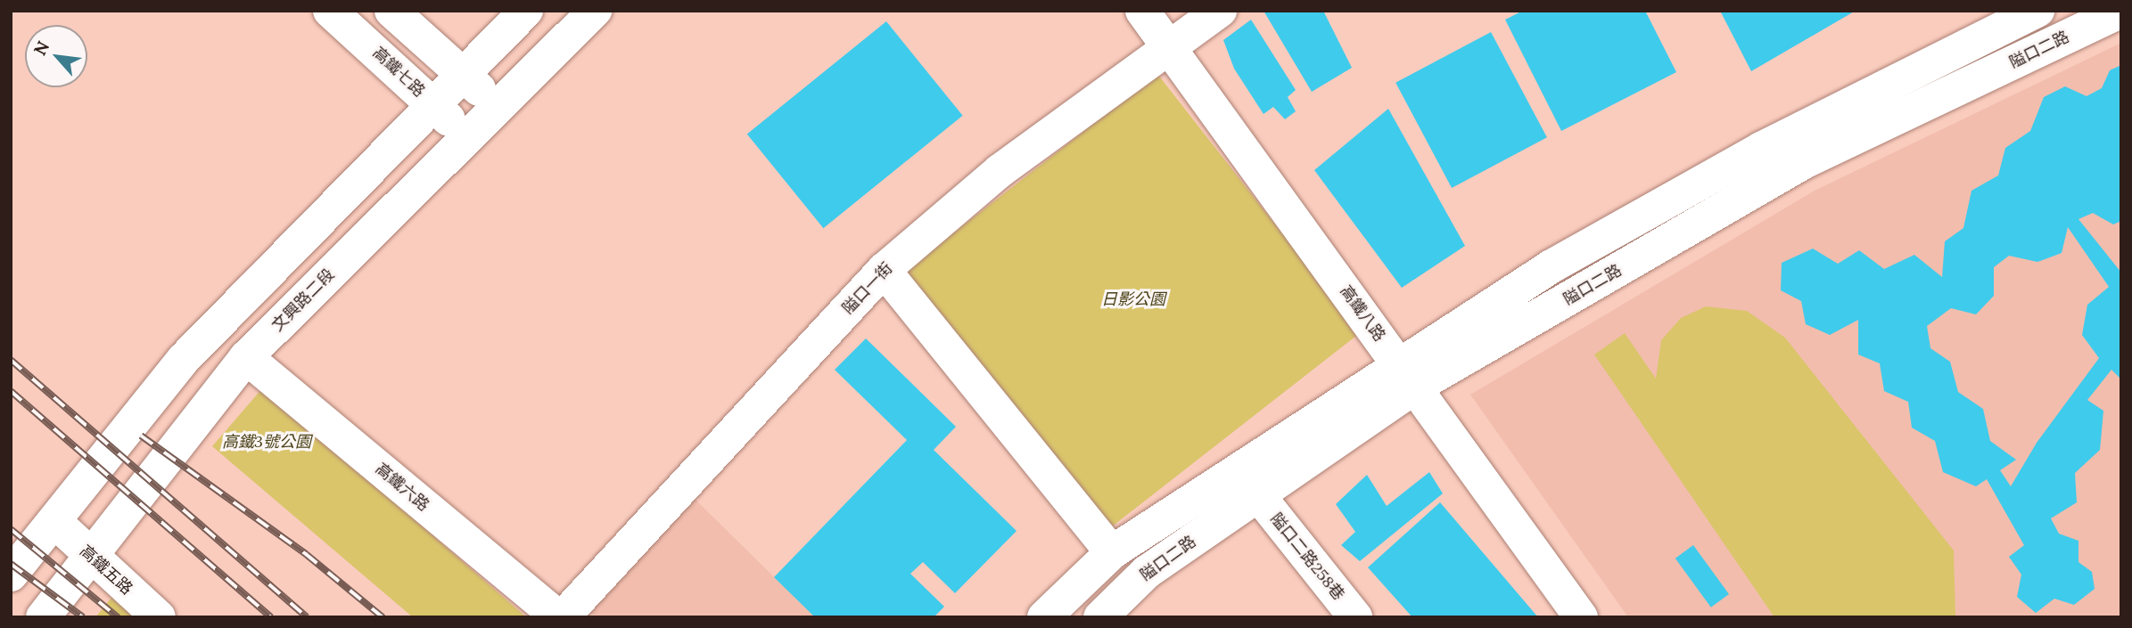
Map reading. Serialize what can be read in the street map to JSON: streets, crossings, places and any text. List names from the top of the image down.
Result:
{
  "streets": {
    "street": [
      "隘口二路",
      "高鐵七路",
      "隘口一街",
      "文興路二段",
      "高鐵八路",
      "高鐵六路",
      "隘口二路258巷",
      "高鐵五路"
    ]
  },
  "crossings": [
    ["隘口二路", "高鐵八路"],
    ["隘口二路", "隘口二路258巷"],
    ["高鐵七路", "文興路二段"],
    ["隘口一街", "高鐵八路"],
    ["文興路二段", "高鐵六路"],
    ["文興路二段", "高鐵五路"]
  ],
  "parks": ["日影公園", "高鐵3號公園"],
  "north": "top left"
}
